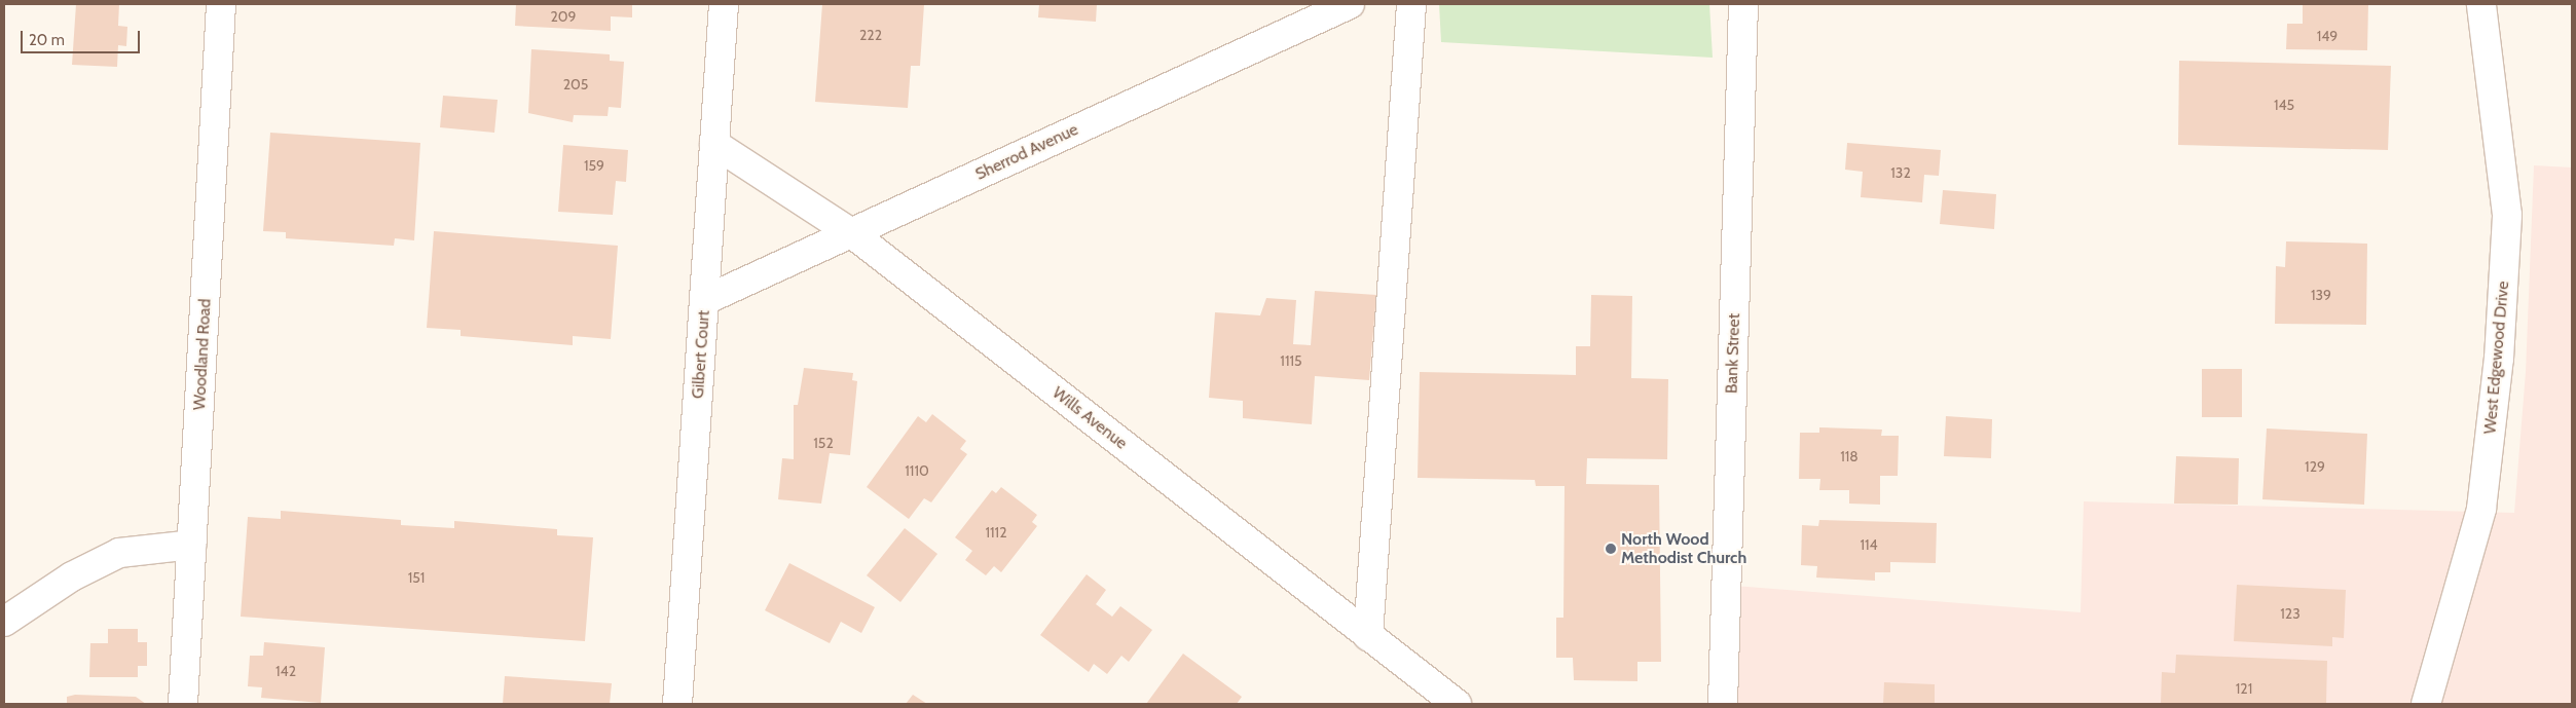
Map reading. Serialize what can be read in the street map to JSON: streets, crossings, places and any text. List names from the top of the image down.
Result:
{
  "streets": {
    "street": [
      "Sherrod Avenue",
      "Bank Street",
      "Woodland Road",
      "Gilbert Court",
      "West Edgewood Drive",
      "Wills Avenue"
    ]
  },
  "crossings": [
    ["Sherrod Avenue", "Gilbert Court"],
    ["Sherrod Avenue", "Wills Avenue"],
    ["Gilbert Court", "Wills Avenue"]
  ],
  "places": ["North Wood Methodist Church"],
  "house_numbers": [
    "209",
    "222",
    "149",
    "205",
    "145",
    "159",
    "132",
    "139",
    "1115",
    "152",
    "118",
    "129",
    "1110",
    "1112",
    "114",
    "151",
    "123",
    "142",
    "121"
  ],
  "scale_bar": "20 m"
}
